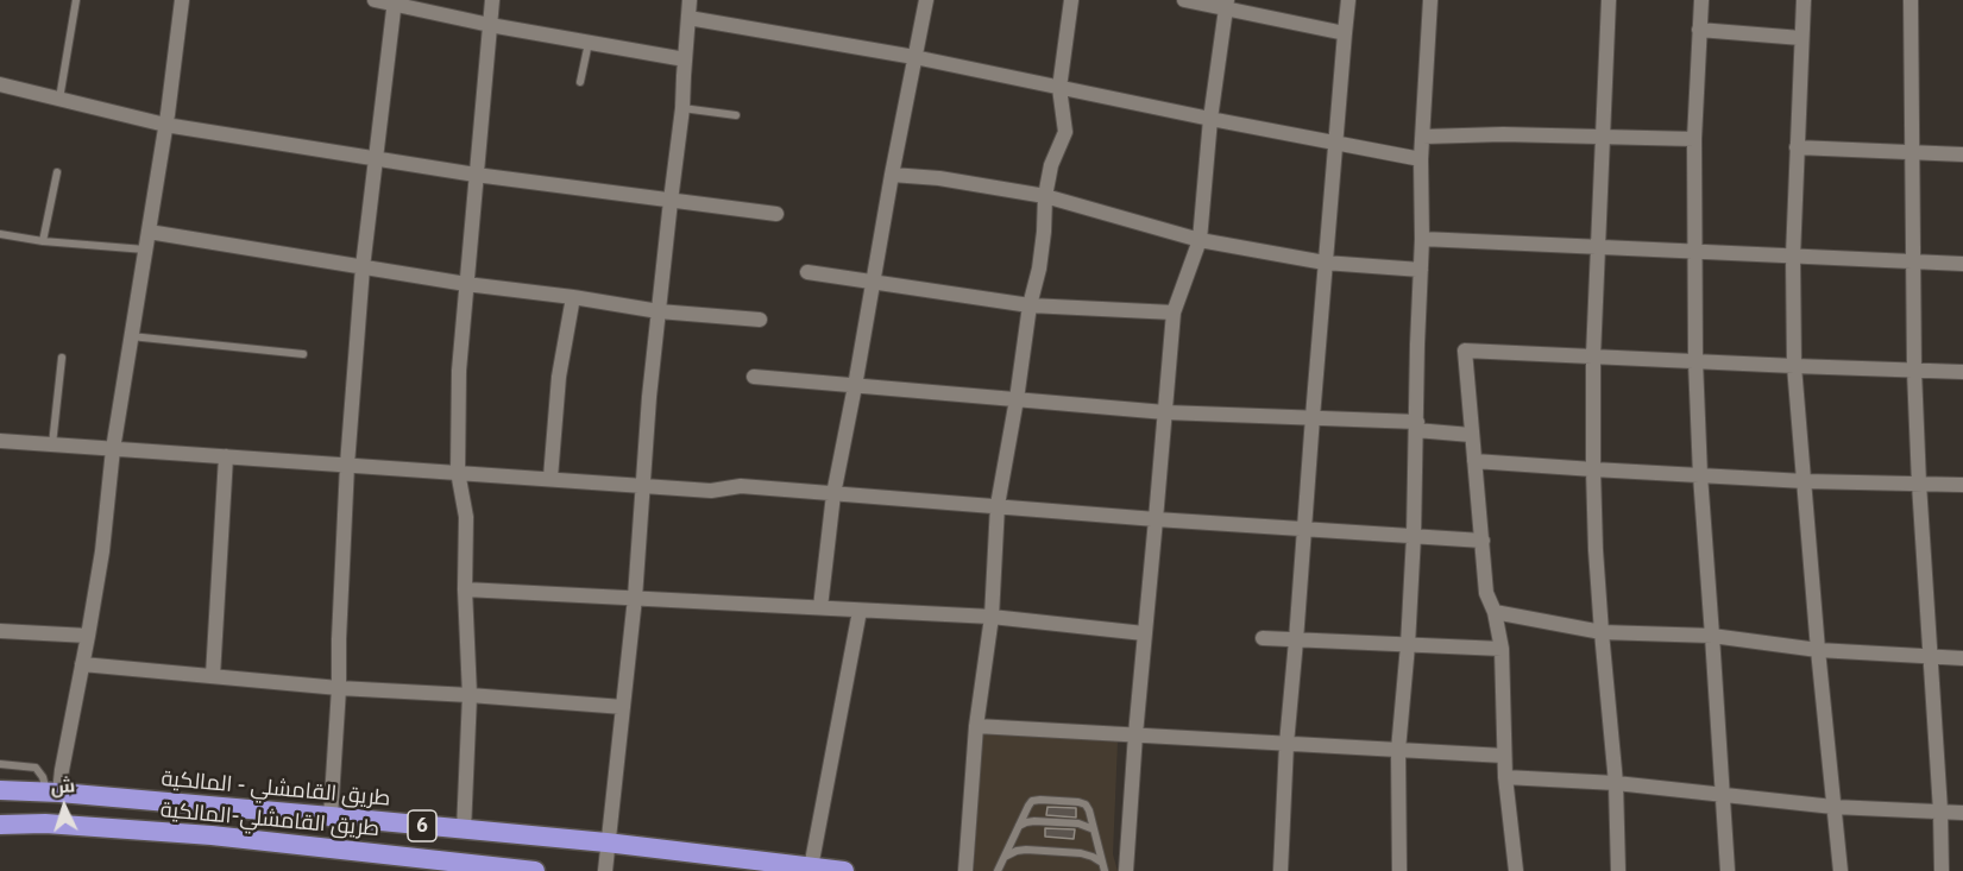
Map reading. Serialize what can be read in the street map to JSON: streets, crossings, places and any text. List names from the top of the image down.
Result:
{
  "streets": {
    "highway": ["طريق القامشلي - المالكية", "طريق القامشلي-المالكية", "6"]
  },
  "north": "top"
}
